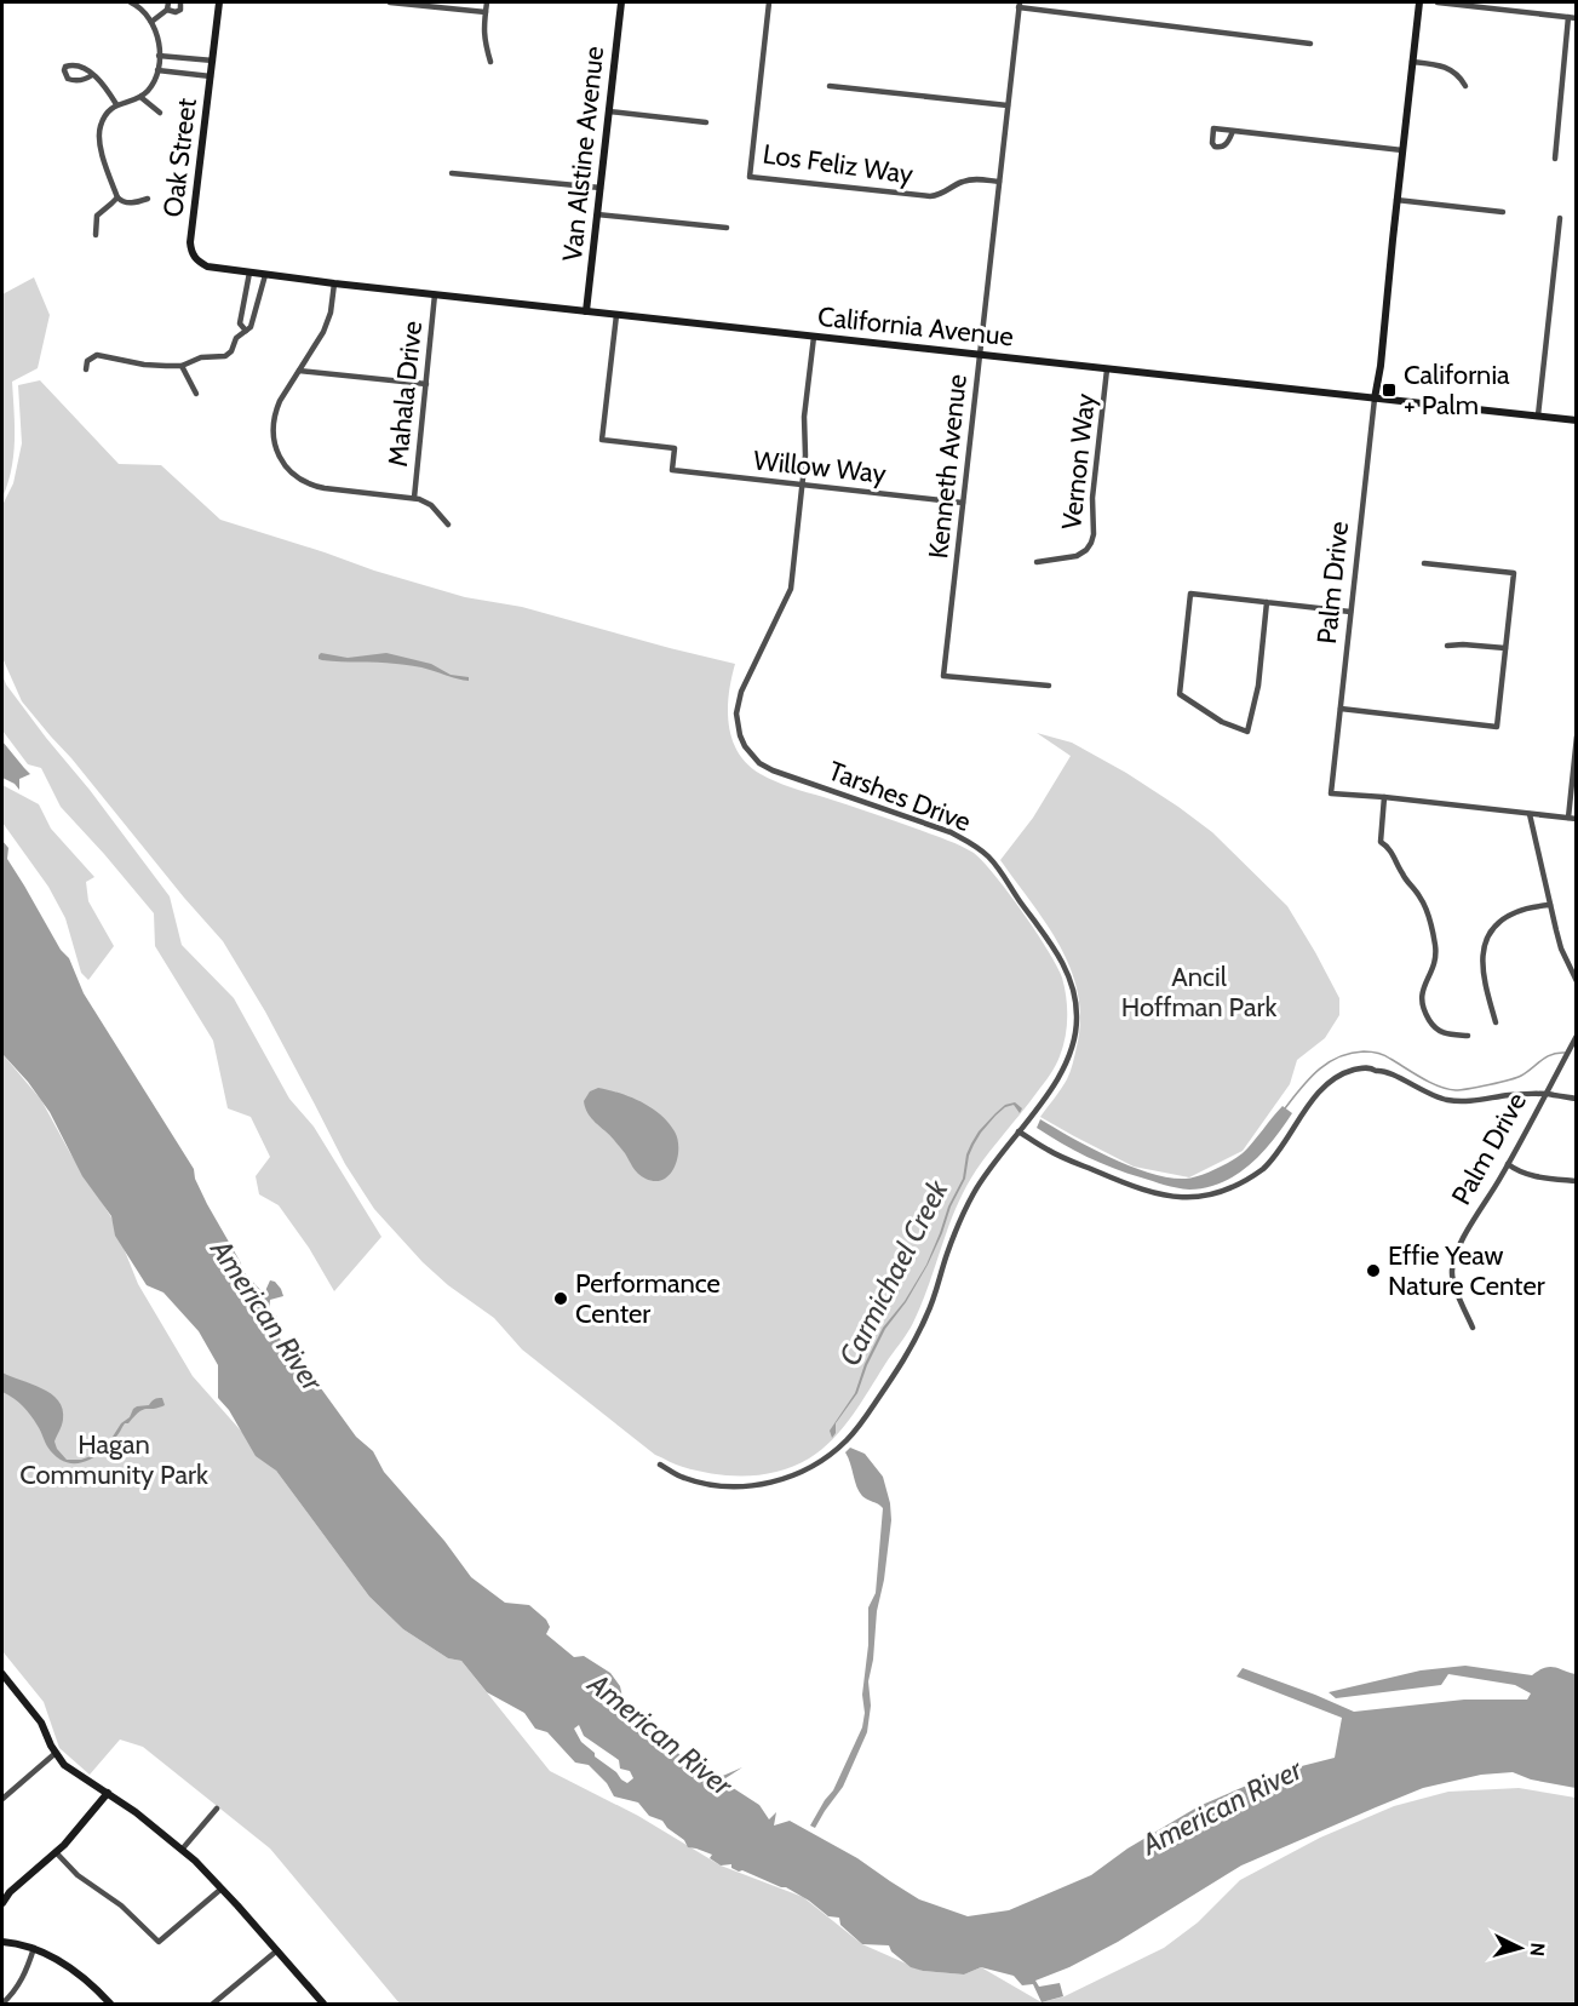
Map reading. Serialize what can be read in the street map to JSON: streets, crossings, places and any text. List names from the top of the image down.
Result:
{
  "streets": {
    "street": [
      "Van Alstine Avenue",
      "Oak Street",
      "Los Feliz Way",
      "California Avenue",
      "Mahala Drive",
      "Vernon Way",
      "Willow Way",
      "Kenneth Avenue",
      "Palm Drive",
      "Tarshes Drive"
    ]
  },
  "crossings": [
    ["Van Alstine Avenue", "California Avenue"],
    ["Oak Street", "California Avenue"],
    ["Los Feliz Way", "Kenneth Avenue"],
    ["California Avenue", "Mahala Drive"],
    ["California Avenue", "Vernon Way"],
    ["California Avenue", "Willow Way"],
    ["California Avenue", "Kenneth Avenue"],
    ["California Avenue", "Palm Drive"],
    ["California Avenue", "Tarshes Drive"],
    ["Willow Way", "Kenneth Avenue"],
    ["Willow Way", "Tarshes Drive"]
  ],
  "water": ["Carmichael Creek", "American River"],
  "parks": ["Ancil Hoffman Park", "Hagan Community Park"],
  "places": {
    "transit": ["California + Palm"],
    "other": ["Effie Yeaw Nature Center", "Performance Center"]
  },
  "north": "right"
}
